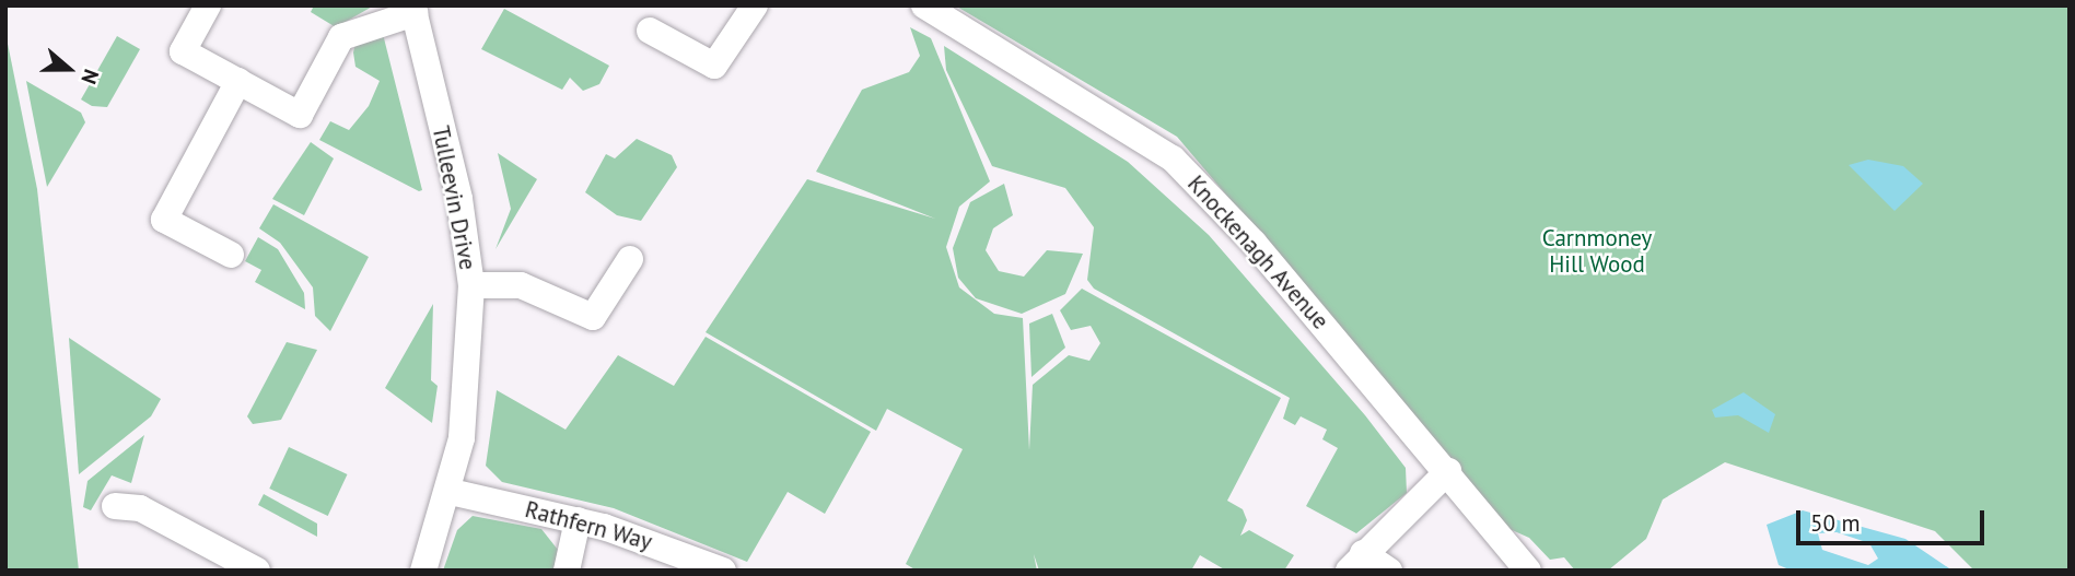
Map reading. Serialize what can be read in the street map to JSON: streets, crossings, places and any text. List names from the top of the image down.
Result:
{
  "streets": {
    "street": ["Tulleevin Drive", "Knockenagh Avenue", "Rathfern Way"]
  },
  "crossings": [
    ["Tulleevin Drive", "Rathfern Way"]
  ],
  "parks": ["Carnmoney Hill Wood"],
  "scale_bar": "50 m",
  "north": "right"
}
